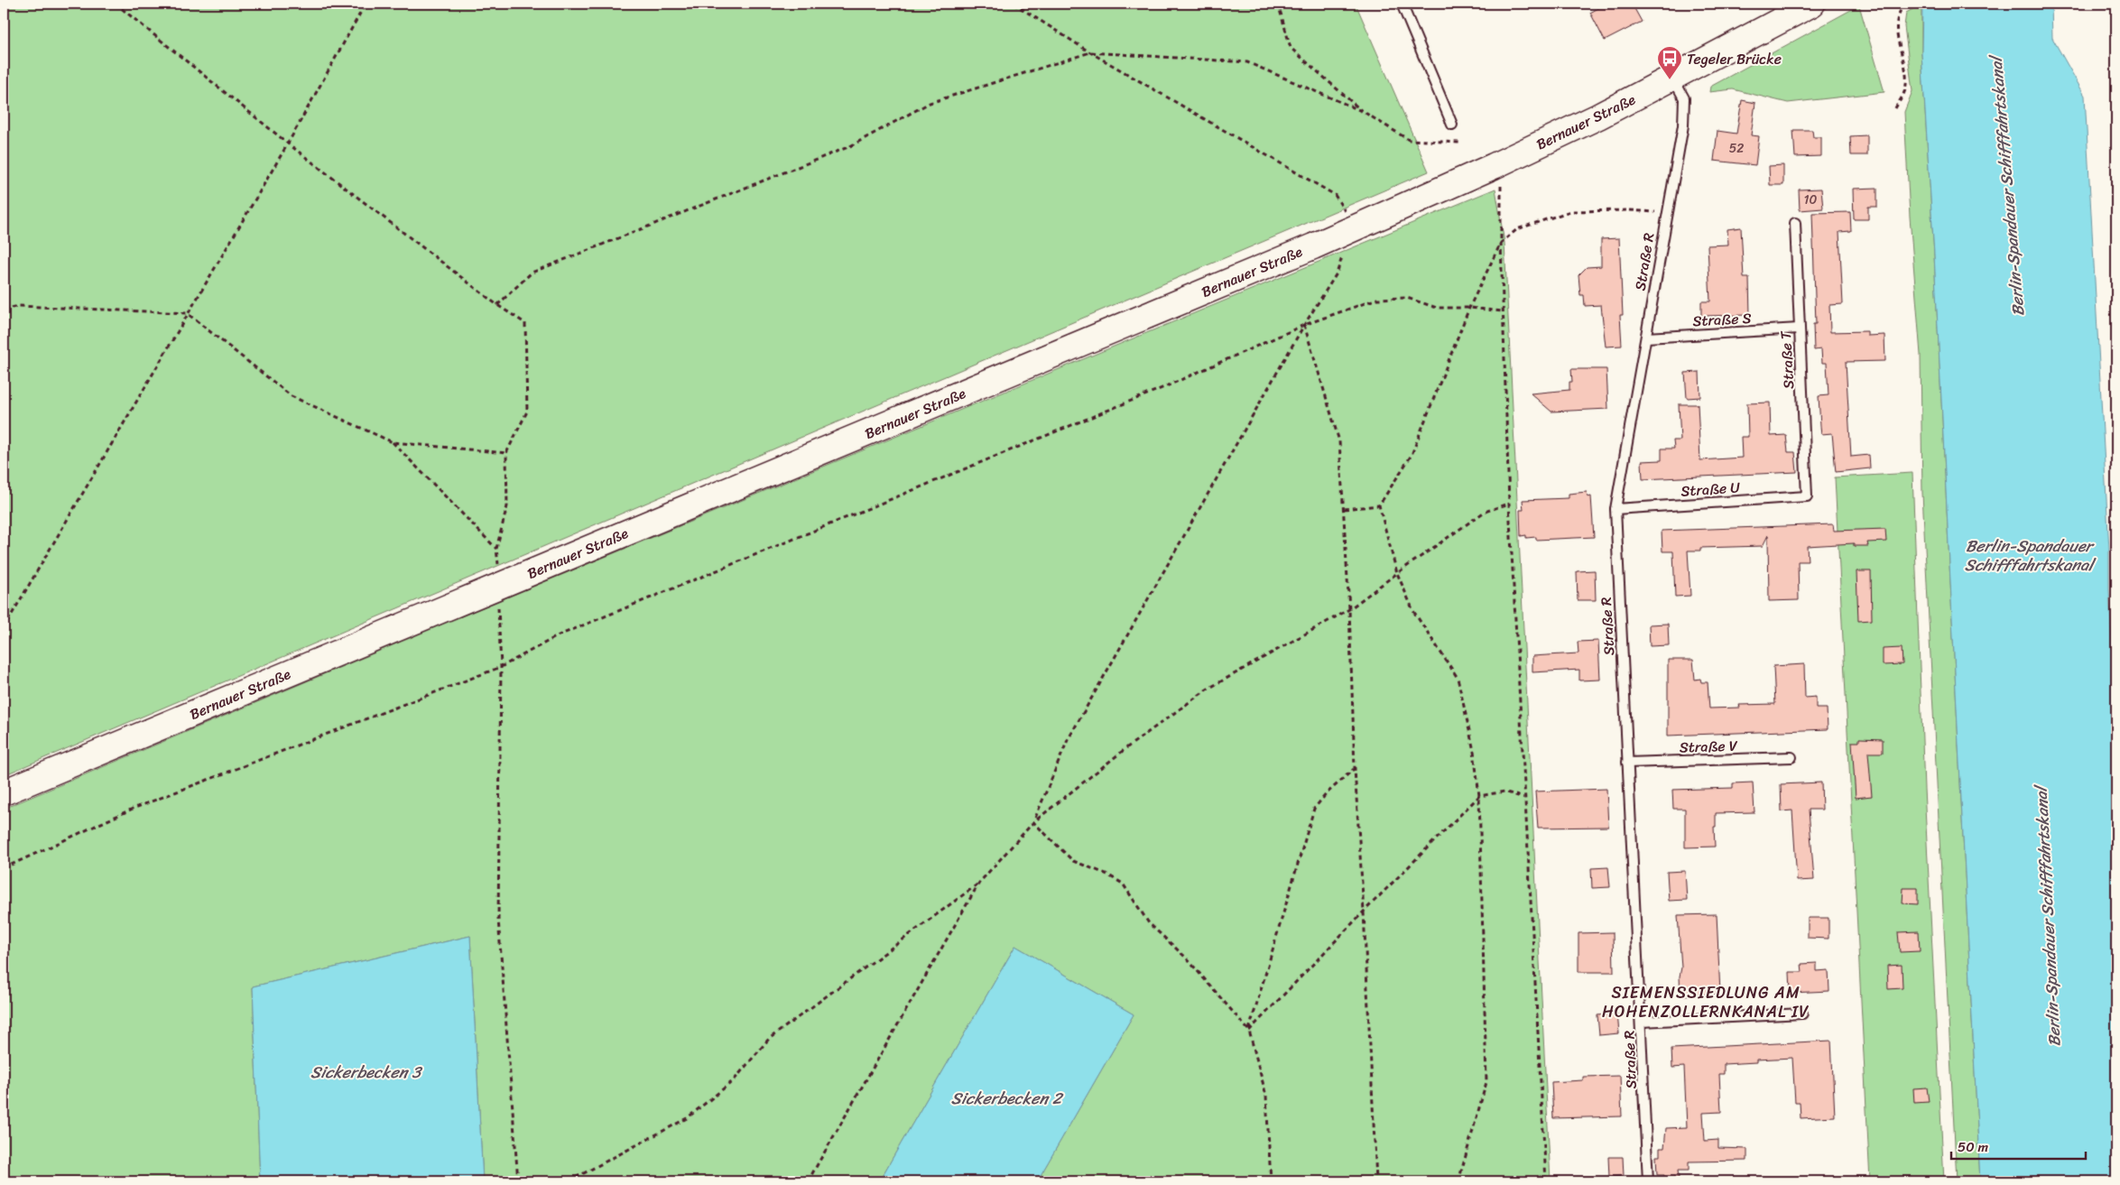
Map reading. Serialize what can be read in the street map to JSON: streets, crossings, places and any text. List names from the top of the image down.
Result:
{
  "streets": {
    "main road": ["Bernauer Straße"],
    "lane": [
      "Straße R",
      "Straße S",
      "Straße T",
      "Straße U",
      "Straße V"
    ]
  },
  "crossings": [
    ["Bernauer Straße", "Straße R"],
    ["Straße R", "Straße S"],
    ["Straße R", "Straße U"],
    ["Straße R", "Straße V"],
    ["Straße S", "Straße T"],
    ["Straße T", "Straße U"]
  ],
  "districts": ["SIEMENSSIEDLUNG AM HOHENZOLLERNKANAL IV"],
  "water": ["Berlin-Spandauer Schifffahrtskanal", "Sickerbecken 3", "Sickerbecken 2"],
  "places": {
    "bus stop": ["Tegeler Brücke"]
  },
  "house_numbers": ["52", "10"],
  "scale_bar": "50 m"
}
